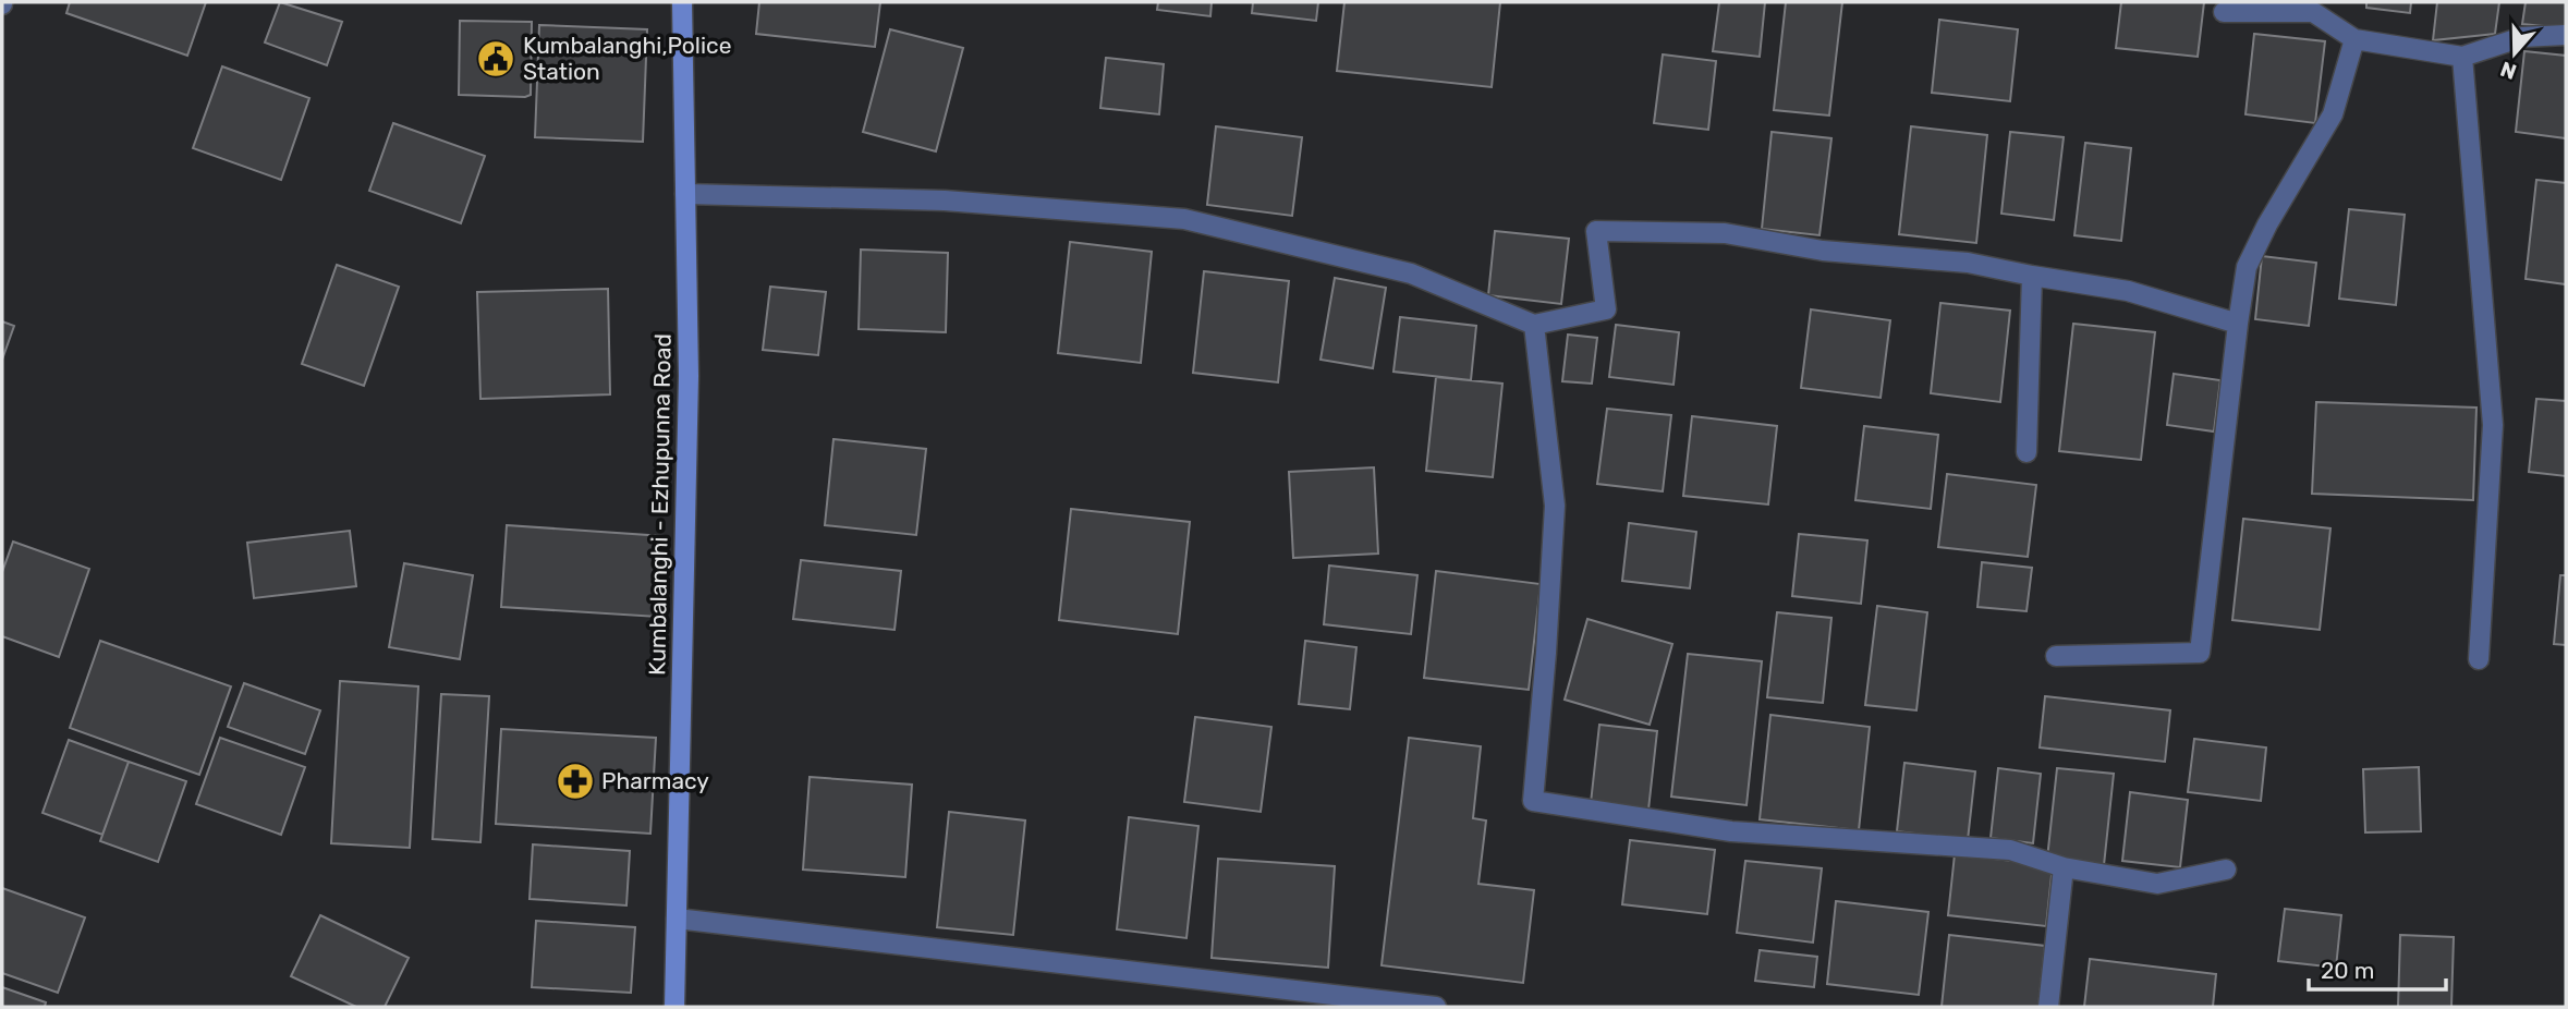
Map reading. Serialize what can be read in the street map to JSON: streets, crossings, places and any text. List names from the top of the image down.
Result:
{
  "streets": {
    "main road": ["Kumbalanghi - Ezhupunna Road"]
  },
  "places": {
    "public building": ["Kumbalanghi,Police Station"],
    "pharmacy": ["Pharmacy"]
  },
  "scale_bar": "20 m",
  "north": "bottom"
}
